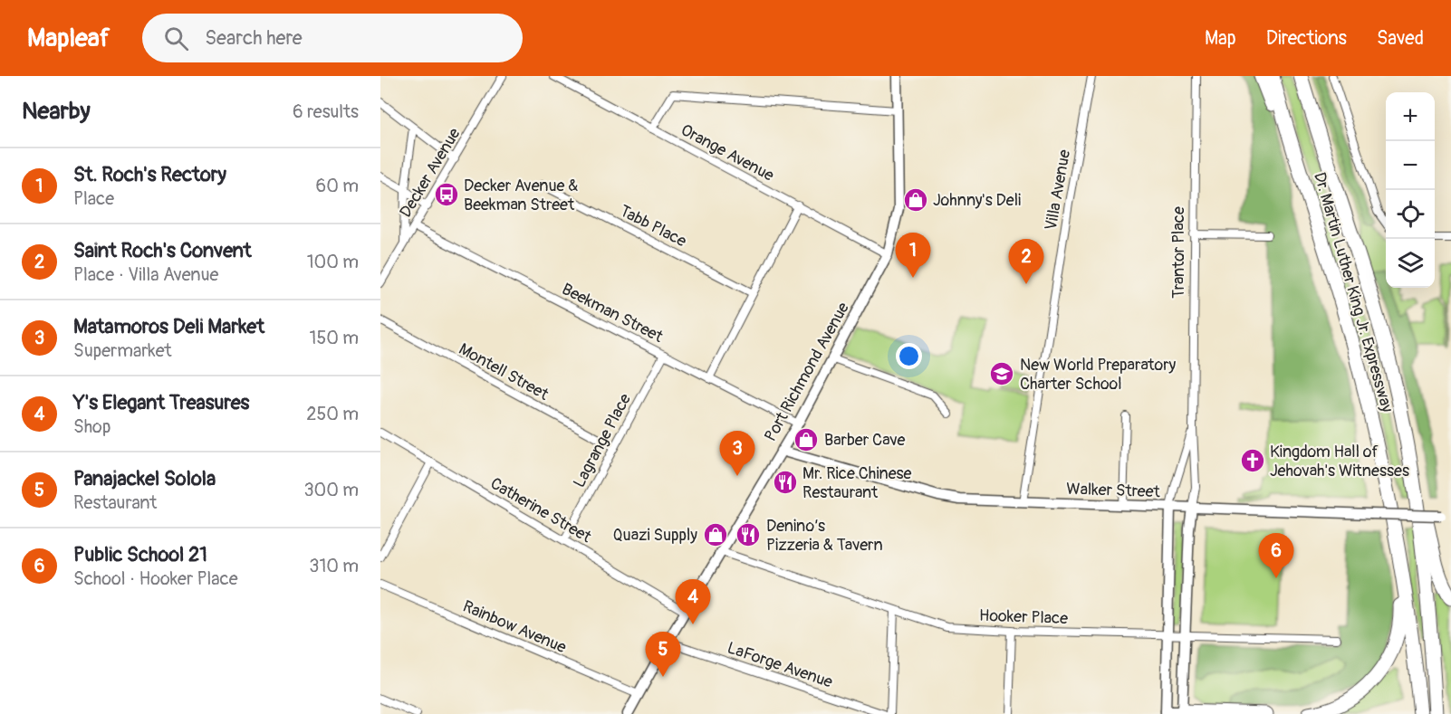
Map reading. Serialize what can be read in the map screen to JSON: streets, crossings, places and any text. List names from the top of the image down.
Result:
{
  "streets": {
    "highway": ["Dr. Martin Luther King Jr. Expressway"],
    "street": [
      "Orange Avenue",
      "Decker Avenue",
      "Villa Avenue",
      "Tabb Place",
      "Trantor Place",
      "Beekman Street",
      "Montell Street",
      "Port Richmond Avenue",
      "Lagrange Place",
      "Walker Street",
      "Catherine Street",
      "Hooker Place",
      "Rainbow Avenue",
      "LaForge Avenue"
    ]
  },
  "crossings": [
    ["Orange Avenue", "Port Richmond Avenue"],
    ["Decker Avenue", "Beekman Street"],
    ["Villa Avenue", "Walker Street"],
    ["Trantor Place", "Walker Street"],
    ["Trantor Place", "Hooker Place"],
    ["Beekman Street", "Port Richmond Avenue"],
    ["Beekman Street", "Lagrange Place"],
    ["Montell Street", "Lagrange Place"],
    ["Port Richmond Avenue", "Walker Street"],
    ["Port Richmond Avenue", "Catherine Street"],
    ["Port Richmond Avenue", "Hooker Place"],
    ["Port Richmond Avenue", "Rainbow Avenue"],
    ["Port Richmond Avenue", "LaForge Avenue"],
    ["Lagrange Place", "Catherine Street"]
  ],
  "places": {
    "bus stop": ["Decker Avenue & Beekman Street"],
    "shop": ["Johnny's Deli", "Barber Cave", "Quazi Supply"],
    "school or university": ["New World Preparatory Charter School"],
    "church": ["Kingdom Hall of Jehovah's Witnesses"],
    "restaurant": ["Mr. Rice Chinese Restaurant", "Denino’s Pizzeria & Tavern"]
  },
  "page": {
    "header": "Mapleaf",
    "search": "Search here",
    "nav": ["Map", "Directions", "Saved"],
    "heading": ["Nearby", "6 results"],
    "map_buttons": ["+", "−"],
    "list": [
      {
        "mark": "1",
        "name": "St. Roch's Rectory",
        "note": "Place",
        "value": "60 m"
      },
      {
        "mark": "2",
        "name": "Saint Roch's Convent",
        "note": "Place · Villa Avenue",
        "value": "100 m"
      },
      {
        "mark": "3",
        "name": "Matamoros Deli Market",
        "note": "Supermarket",
        "value": "150 m"
      },
      {
        "mark": "4",
        "name": "Y's Elegant Treasures",
        "note": "Shop",
        "value": "250 m"
      },
      {
        "mark": "5",
        "name": "Panajackel Solola",
        "note": "Restaurant",
        "value": "300 m"
      },
      {
        "mark": "6",
        "name": "Public School 21",
        "note": "School · Hooker Place",
        "value": "310 m"
      }
    ],
    "pins": [
      "1",
      "2",
      "3",
      "6",
      "4",
      "5"
    ]
  }
}
